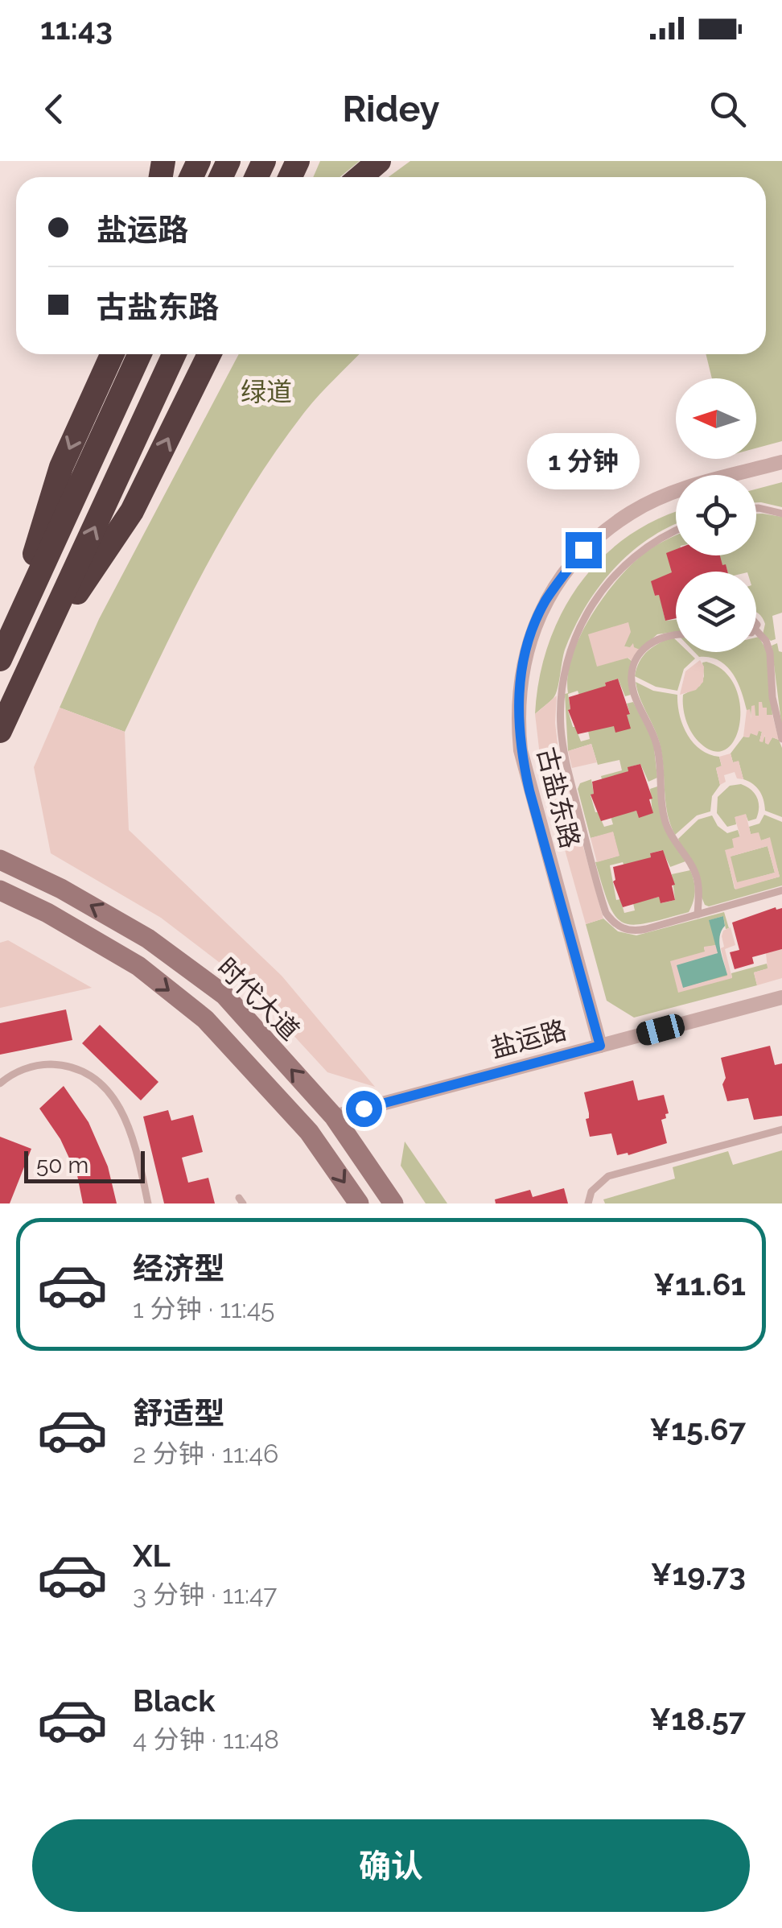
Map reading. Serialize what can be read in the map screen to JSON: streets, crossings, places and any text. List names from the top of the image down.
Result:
{
  "streets": {
    "main road": ["时代大道"],
    "street": ["古盐东路", "盐运路"]
  },
  "crossings": [
    ["古盐东路", "盐运路"],
    ["时代大道", "盐运路"]
  ],
  "parks": ["绿道"],
  "scale_bar": "50 m",
  "north": "left",
  "page": {
    "status": "11:43",
    "header": "Ridey",
    "banner": ["盐运路", "古盐东路"],
    "bubble": "1 分钟",
    "scale": "50 m",
    "list": [
      {
        "name": "经济型",
        "note": "1 分钟 · 11:45",
        "value": "¥11.61"
      },
      {
        "name": "舒适型",
        "note": "2 分钟 · 11:46",
        "value": "¥15.67"
      },
      {
        "name": "XL",
        "note": "3 分钟 · 11:47",
        "value": "¥19.73"
      },
      {
        "name": "Black",
        "note": "4 分钟 · 11:48",
        "value": "¥18.57"
      }
    ],
    "buttons": "确认"
  }
}
